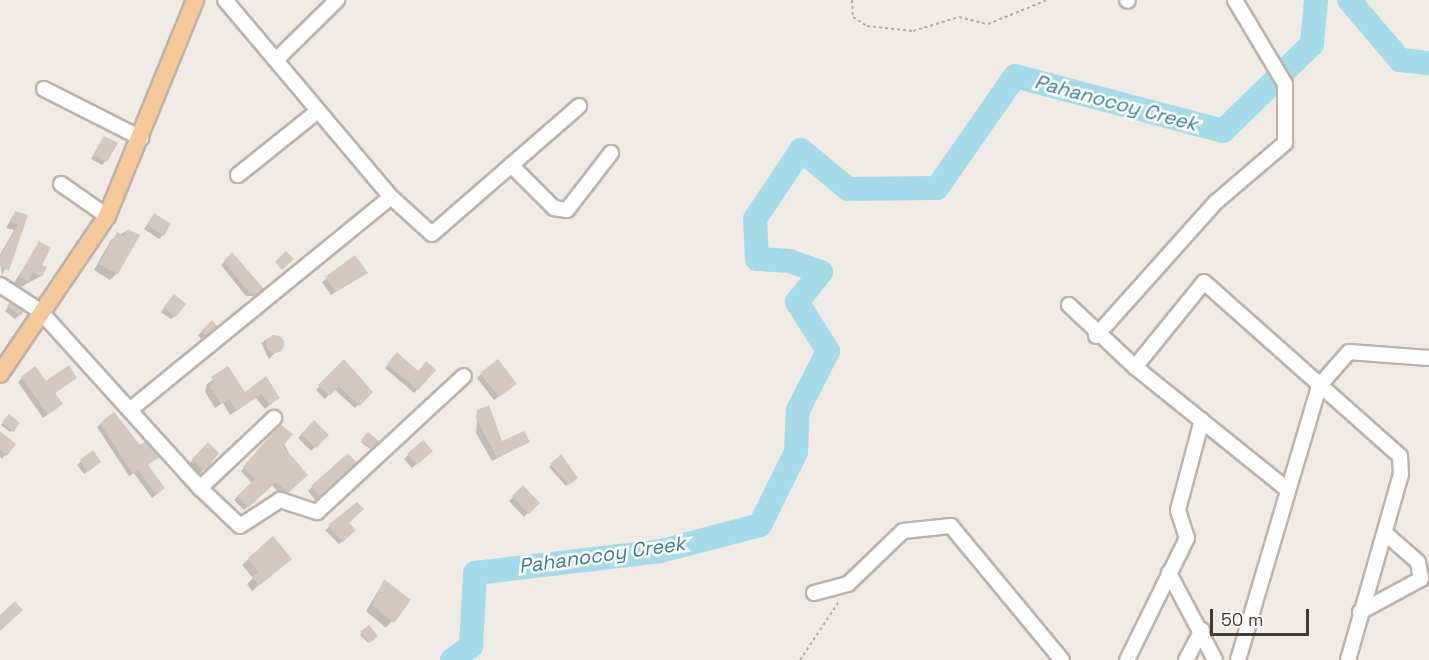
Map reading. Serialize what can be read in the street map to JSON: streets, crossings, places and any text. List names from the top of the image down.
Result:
{
  "water": ["Pahanocoy Creek"],
  "scale_bar": "50 m"
}
